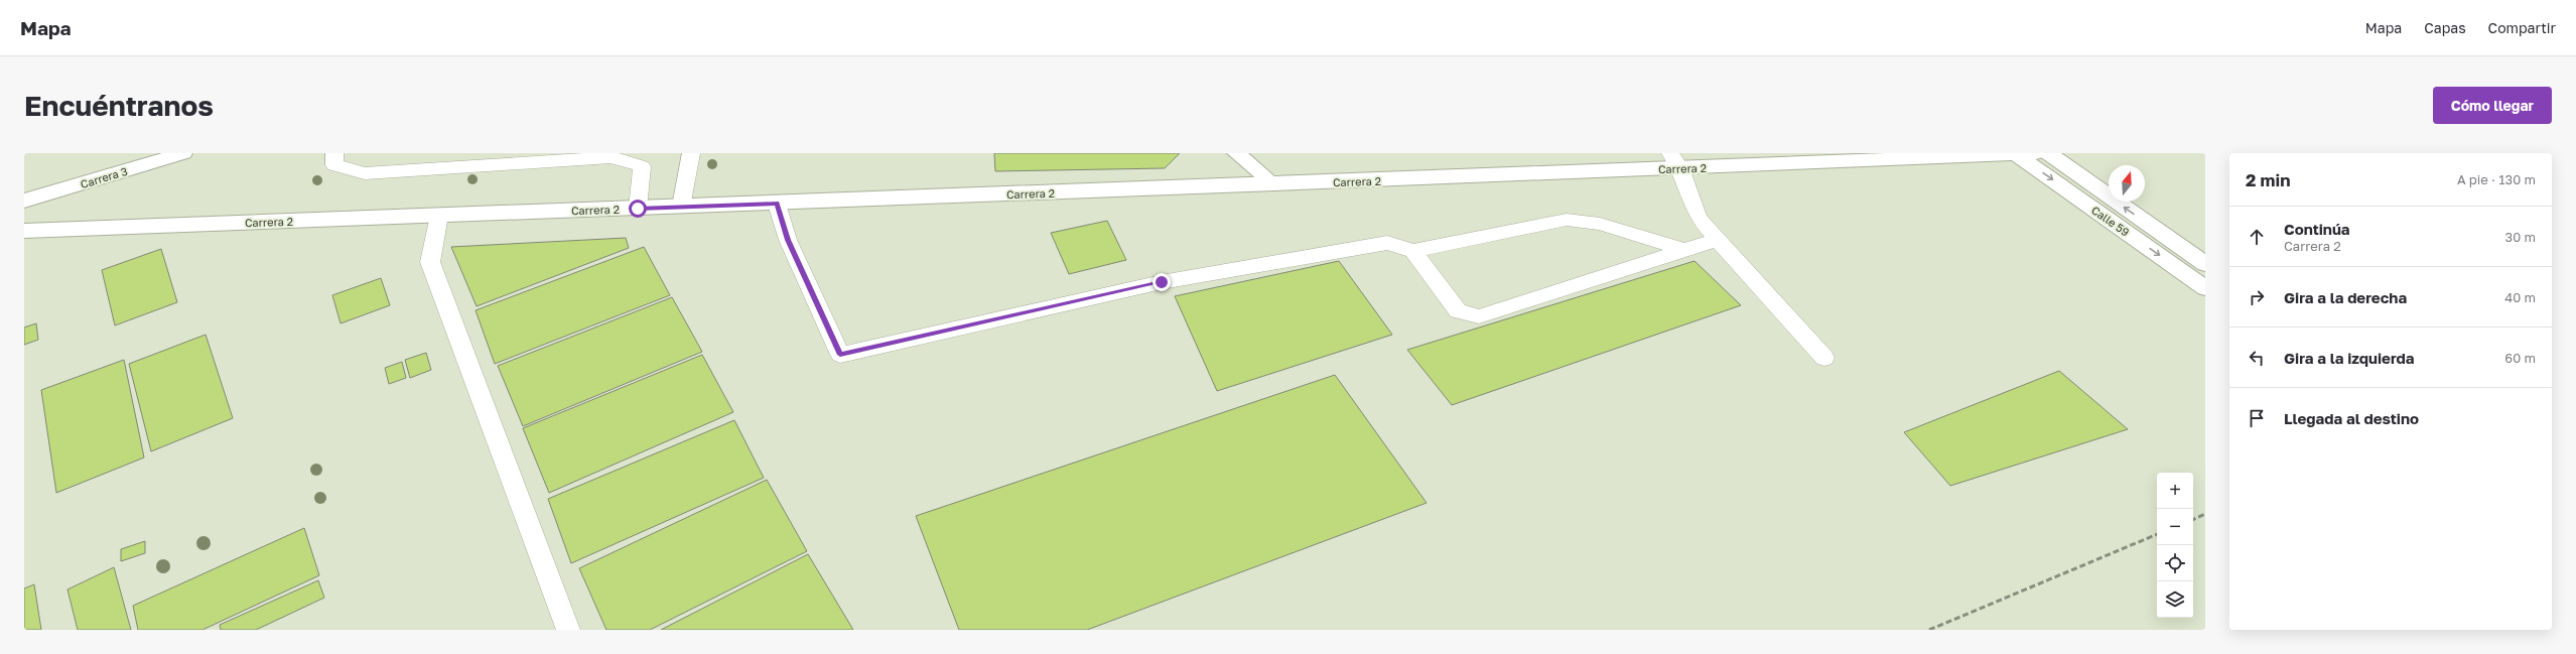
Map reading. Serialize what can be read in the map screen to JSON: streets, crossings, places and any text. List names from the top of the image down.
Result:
{
  "streets": {
    "street": ["Carrera 2", "Carrera 3", "Calle 59"]
  },
  "crossings": [
    ["Carrera 2", "Calle 59"]
  ],
  "north": "top",
  "page": {
    "header": "Mapa",
    "nav": ["Mapa", "Capas", "Compartir"],
    "buttons": "Cómo llegar",
    "title": "Encuéntranos",
    "heading": ["2 min", "A pie · 130 m"],
    "list": [
      ["Continúa", "Carrera 2", "30 m"],
      ["Gira a la derecha", "40 m"],
      ["Gira a la izquierda", "60 m"],
      "Llegada al destino"
    ],
    "map_buttons": ["+", "−"]
  }
}
